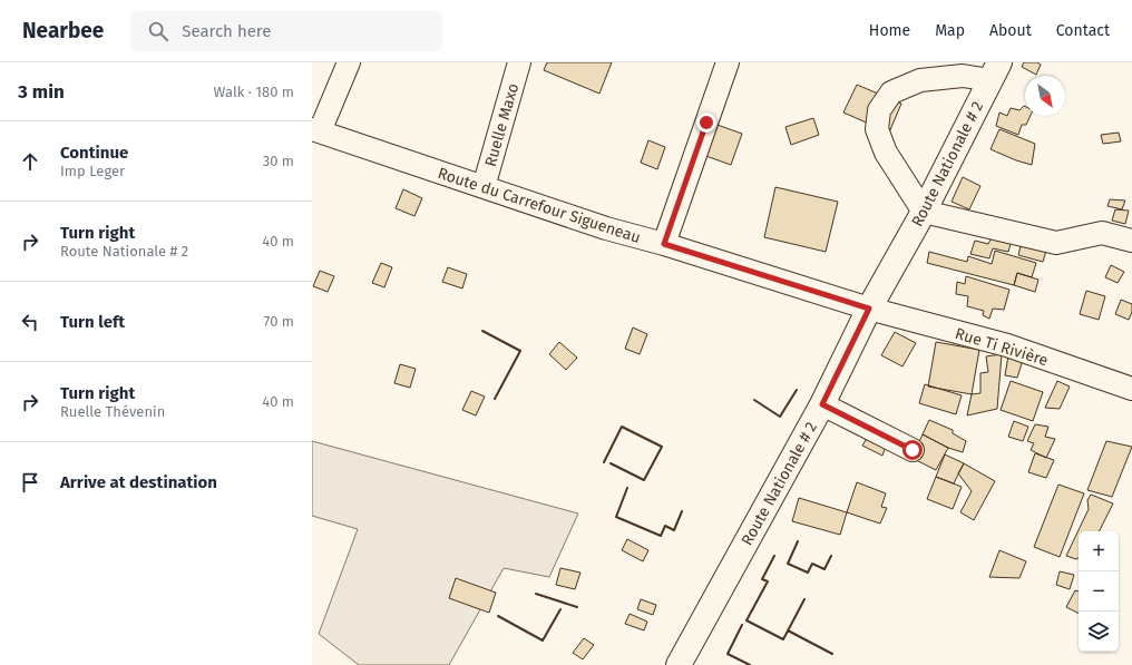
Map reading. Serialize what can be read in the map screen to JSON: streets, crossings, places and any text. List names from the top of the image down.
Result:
{
  "streets": {
    "main road": ["Route Nationale # 2"],
    "street": ["Ruelle Maxo", "Route du Carrefour Sigueneau", "Rue Ti Rivière"]
  },
  "crossings": [
    ["Ruelle Maxo", "Route du Carrefour Sigueneau"],
    ["Route Nationale # 2", "Route du Carrefour Sigueneau"],
    ["Route Nationale # 2", "Rue Ti Rivière"],
    ["Route du Carrefour Sigueneau", "Rue Ti Rivière"]
  ],
  "north": "bottom right",
  "page": {
    "header": "Nearbee",
    "search": "Search here",
    "nav": [
      "Home",
      "Map",
      "About",
      "Contact"
    ],
    "heading": ["3 min", "Walk · 180 m"],
    "list": [
      ["Continue", "Imp Leger", "30 m"],
      ["Turn right", "Route Nationale # 2", "40 m"],
      ["Turn left", "70 m"],
      ["Turn right", "Ruelle Thévenin", "40 m"],
      "Arrive at destination"
    ],
    "map_buttons": ["+", "−"]
  }
}
